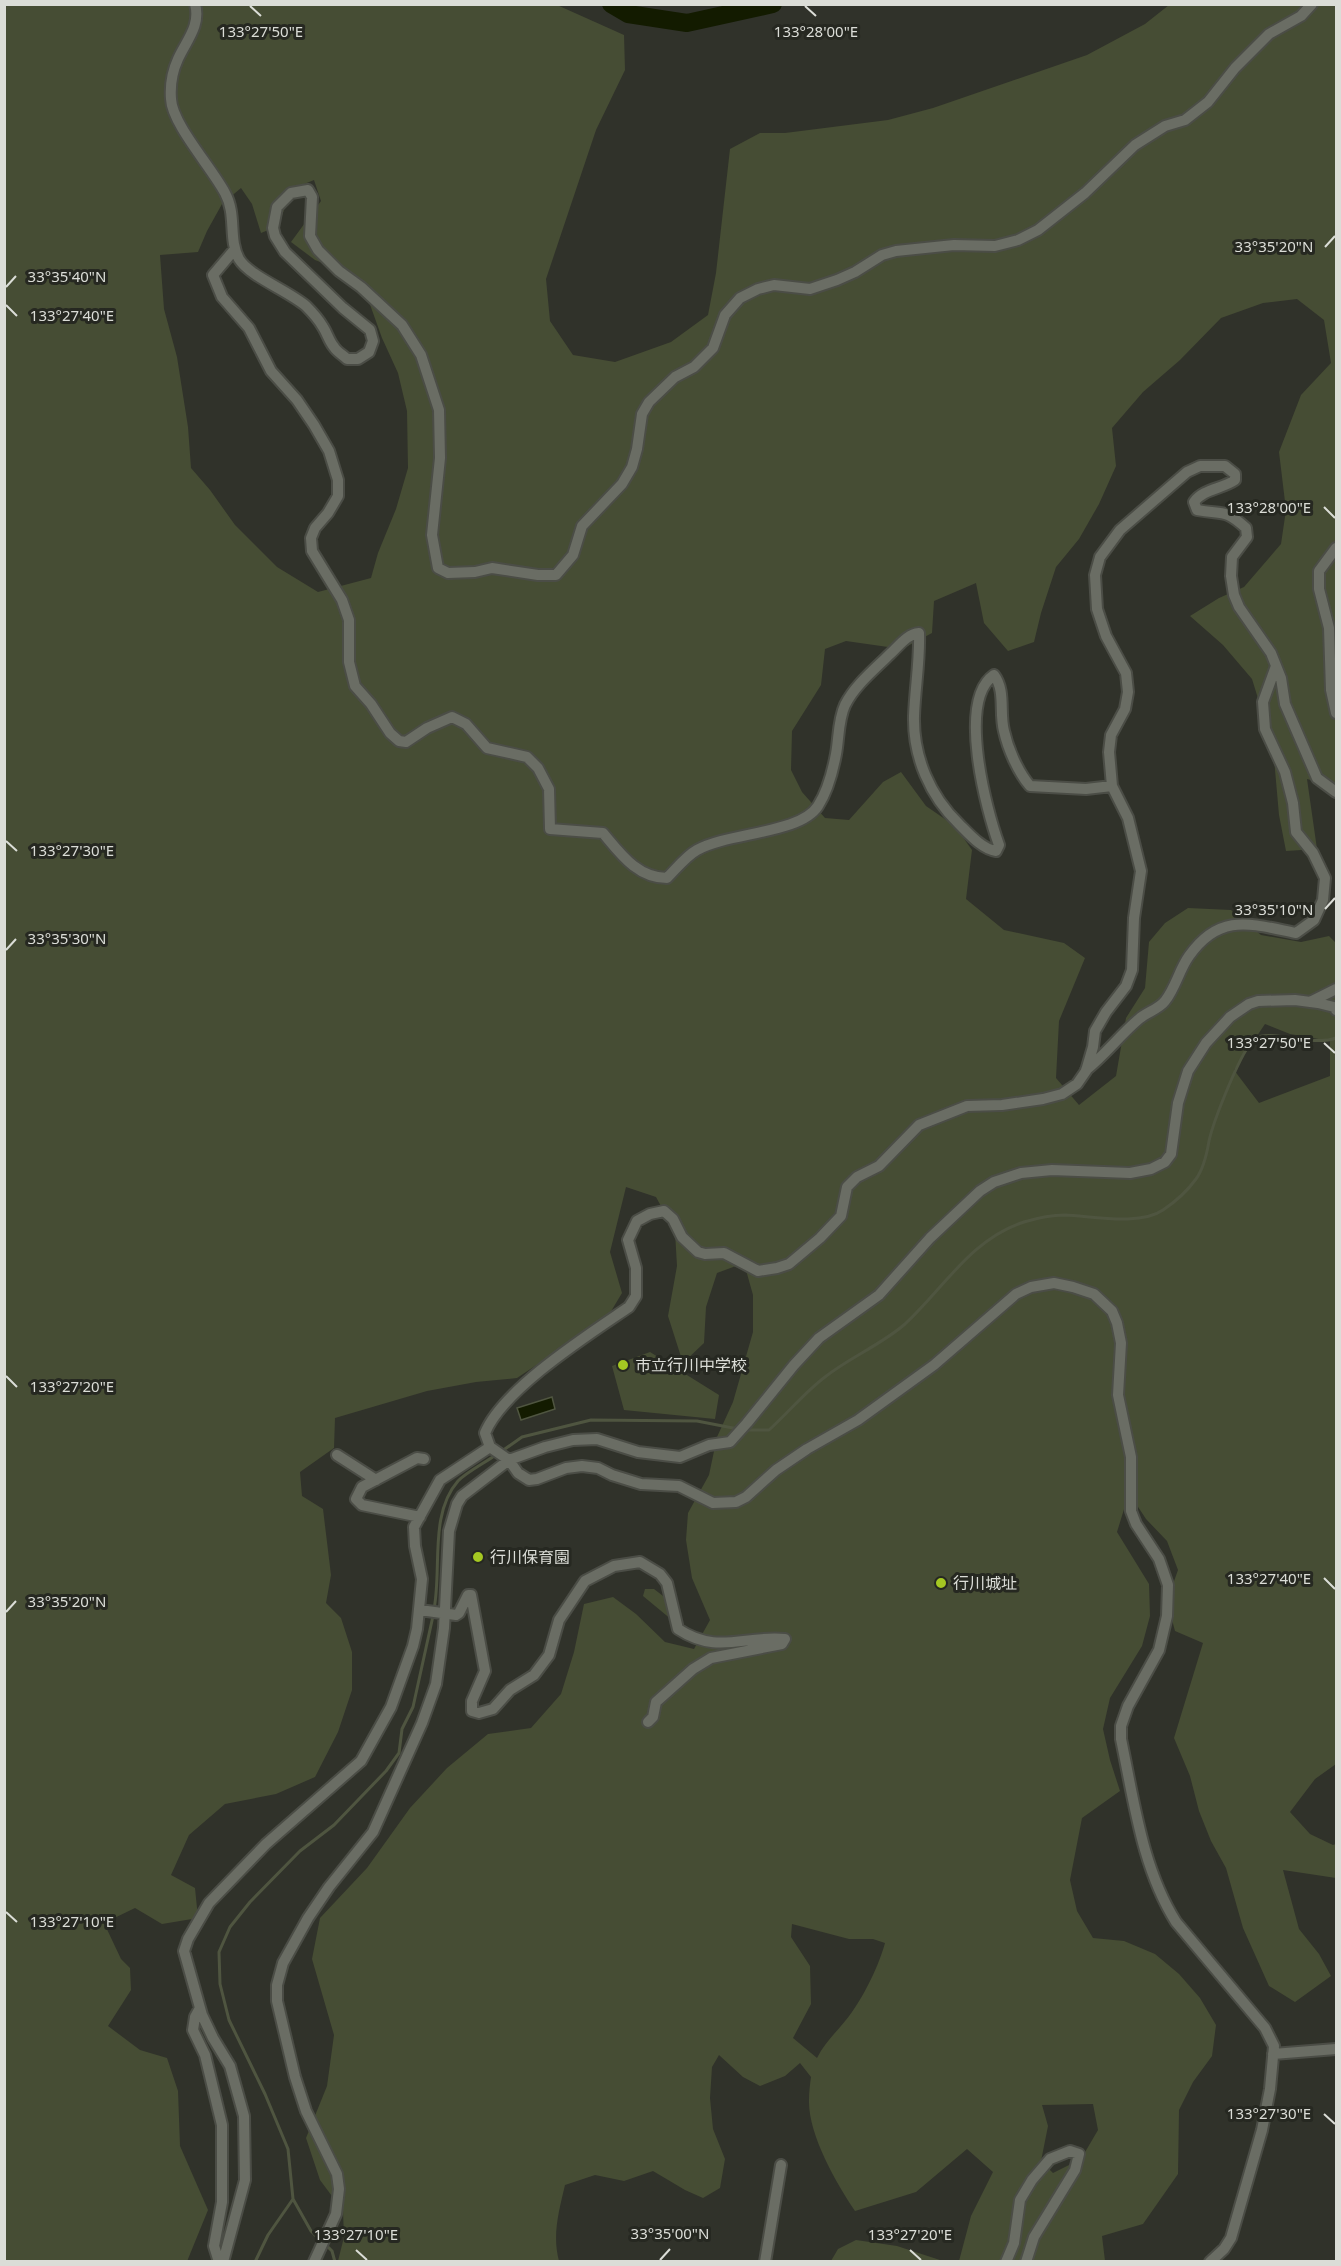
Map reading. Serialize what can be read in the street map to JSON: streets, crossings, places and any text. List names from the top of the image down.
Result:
{
  "places": ["市立行川中学校", "行川保育園", "行川城址"],
  "coordinates": [
    "133°27'50\"E",
    "133°28'00\"E",
    "33°35'20\"N",
    "33°35'40\"N",
    "133°27'40\"E",
    "133°27'30\"E",
    "33°35'10\"N",
    "33°35'30\"N",
    "133°27'20\"E",
    "133°27'10\"E",
    "33°35'00\"N"
  ]
}
